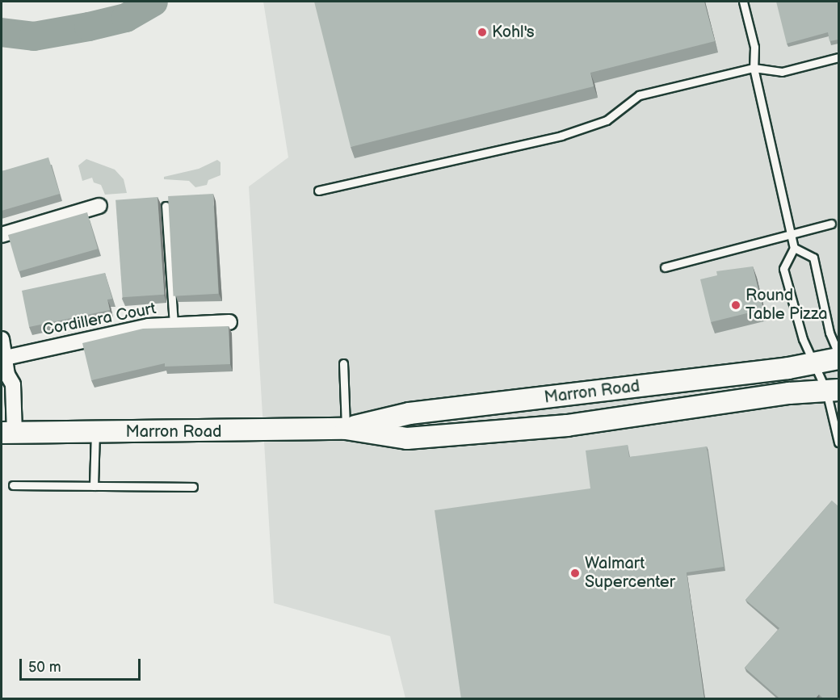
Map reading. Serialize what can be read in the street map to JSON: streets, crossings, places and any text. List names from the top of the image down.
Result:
{
  "streets": {
    "street": ["Cordillera Court", "Marron Road"]
  },
  "places": ["Kohl's", "Round Table Pizza", "Walmart Supercenter"],
  "scale_bar": "50 m"
}
